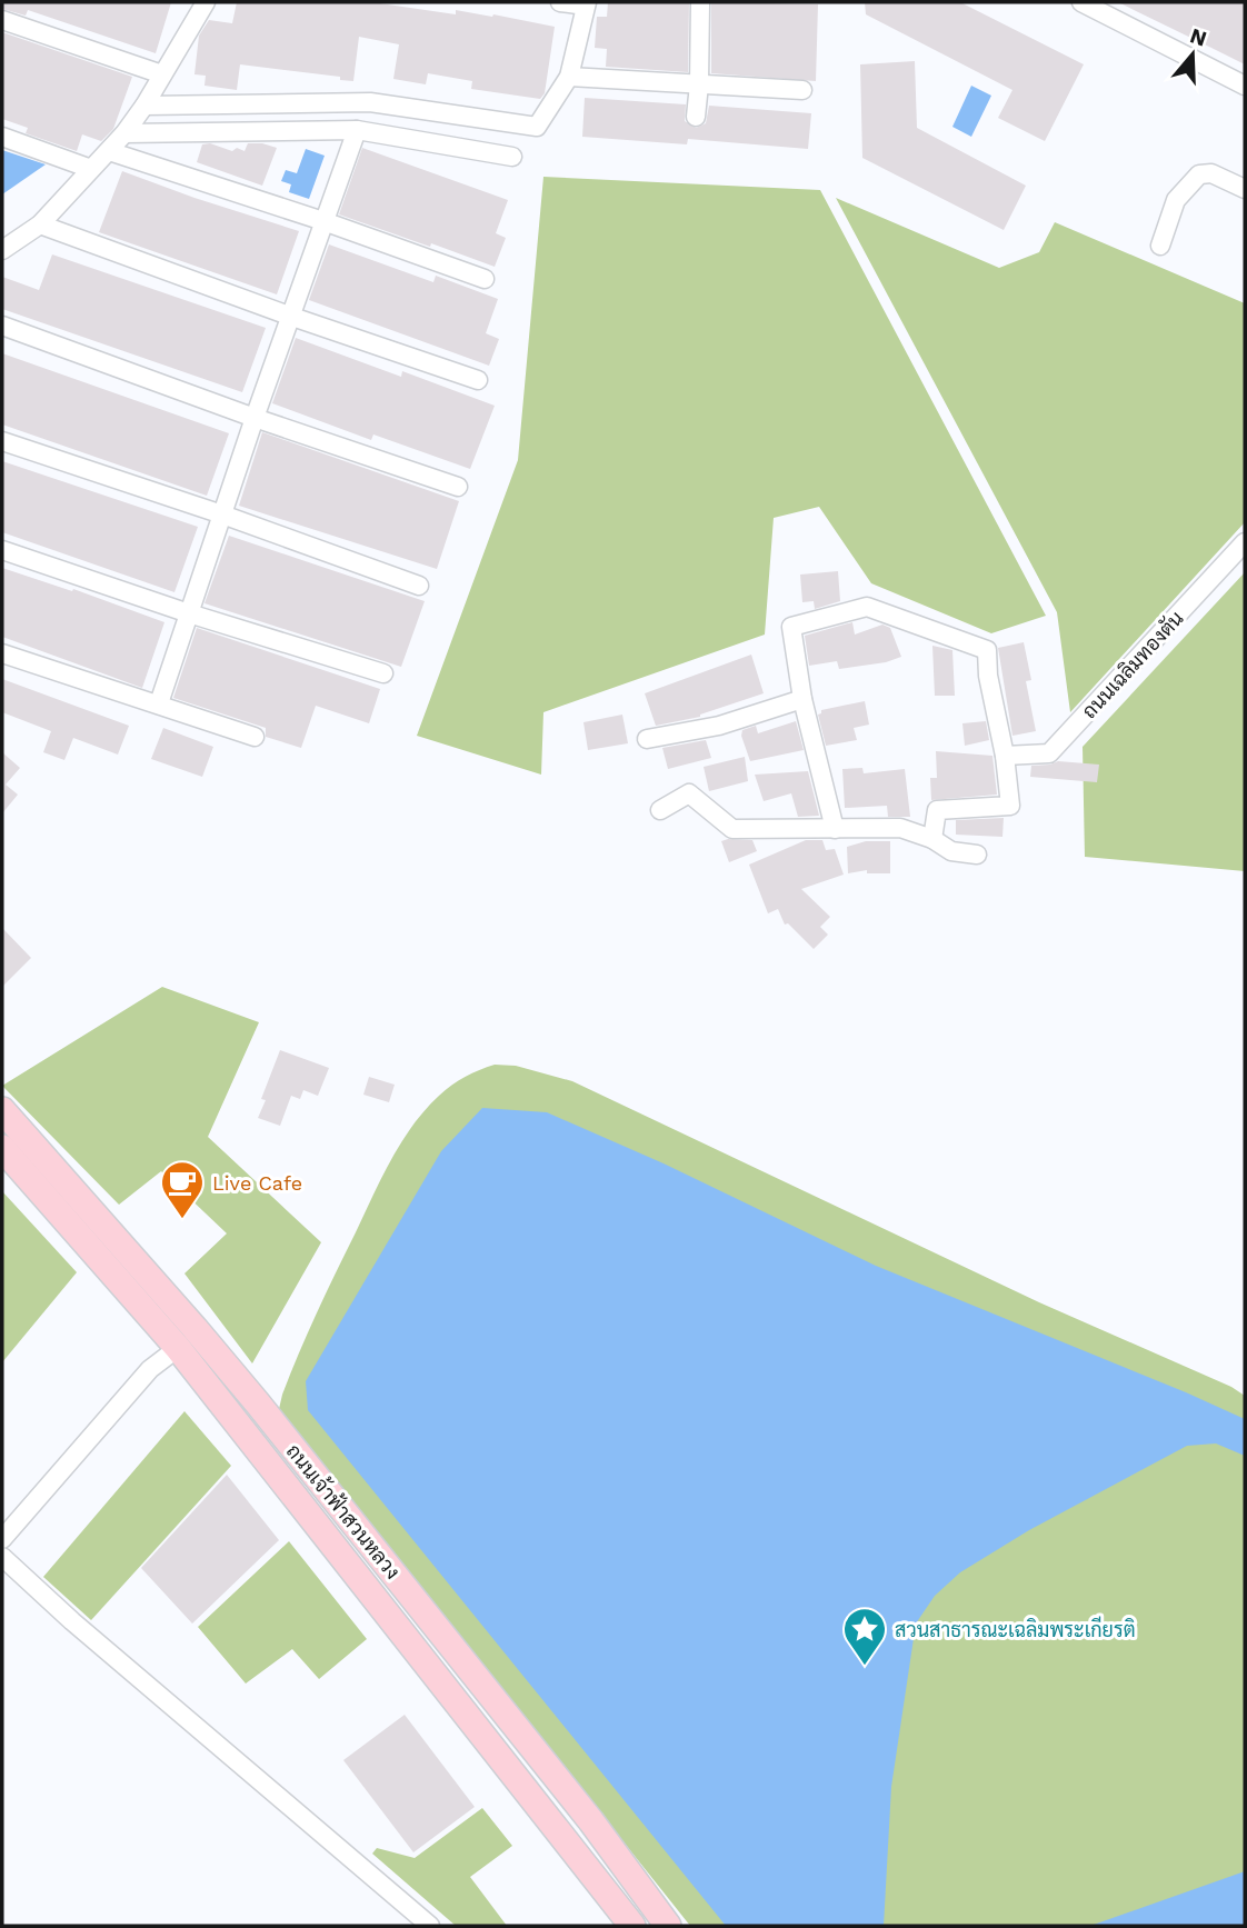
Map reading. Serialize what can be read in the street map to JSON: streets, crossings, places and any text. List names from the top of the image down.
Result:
{
  "streets": {
    "main road": ["ถนนเจ้าฟ้าสวนหลวง"],
    "street": ["ถนนเฉลิมทองตัน"]
  },
  "places": {
    "cafe": ["Live Cafe"],
    "place": ["สวนสาธารณะเฉลิมพระเกียรติ"]
  },
  "north": "top"
}
